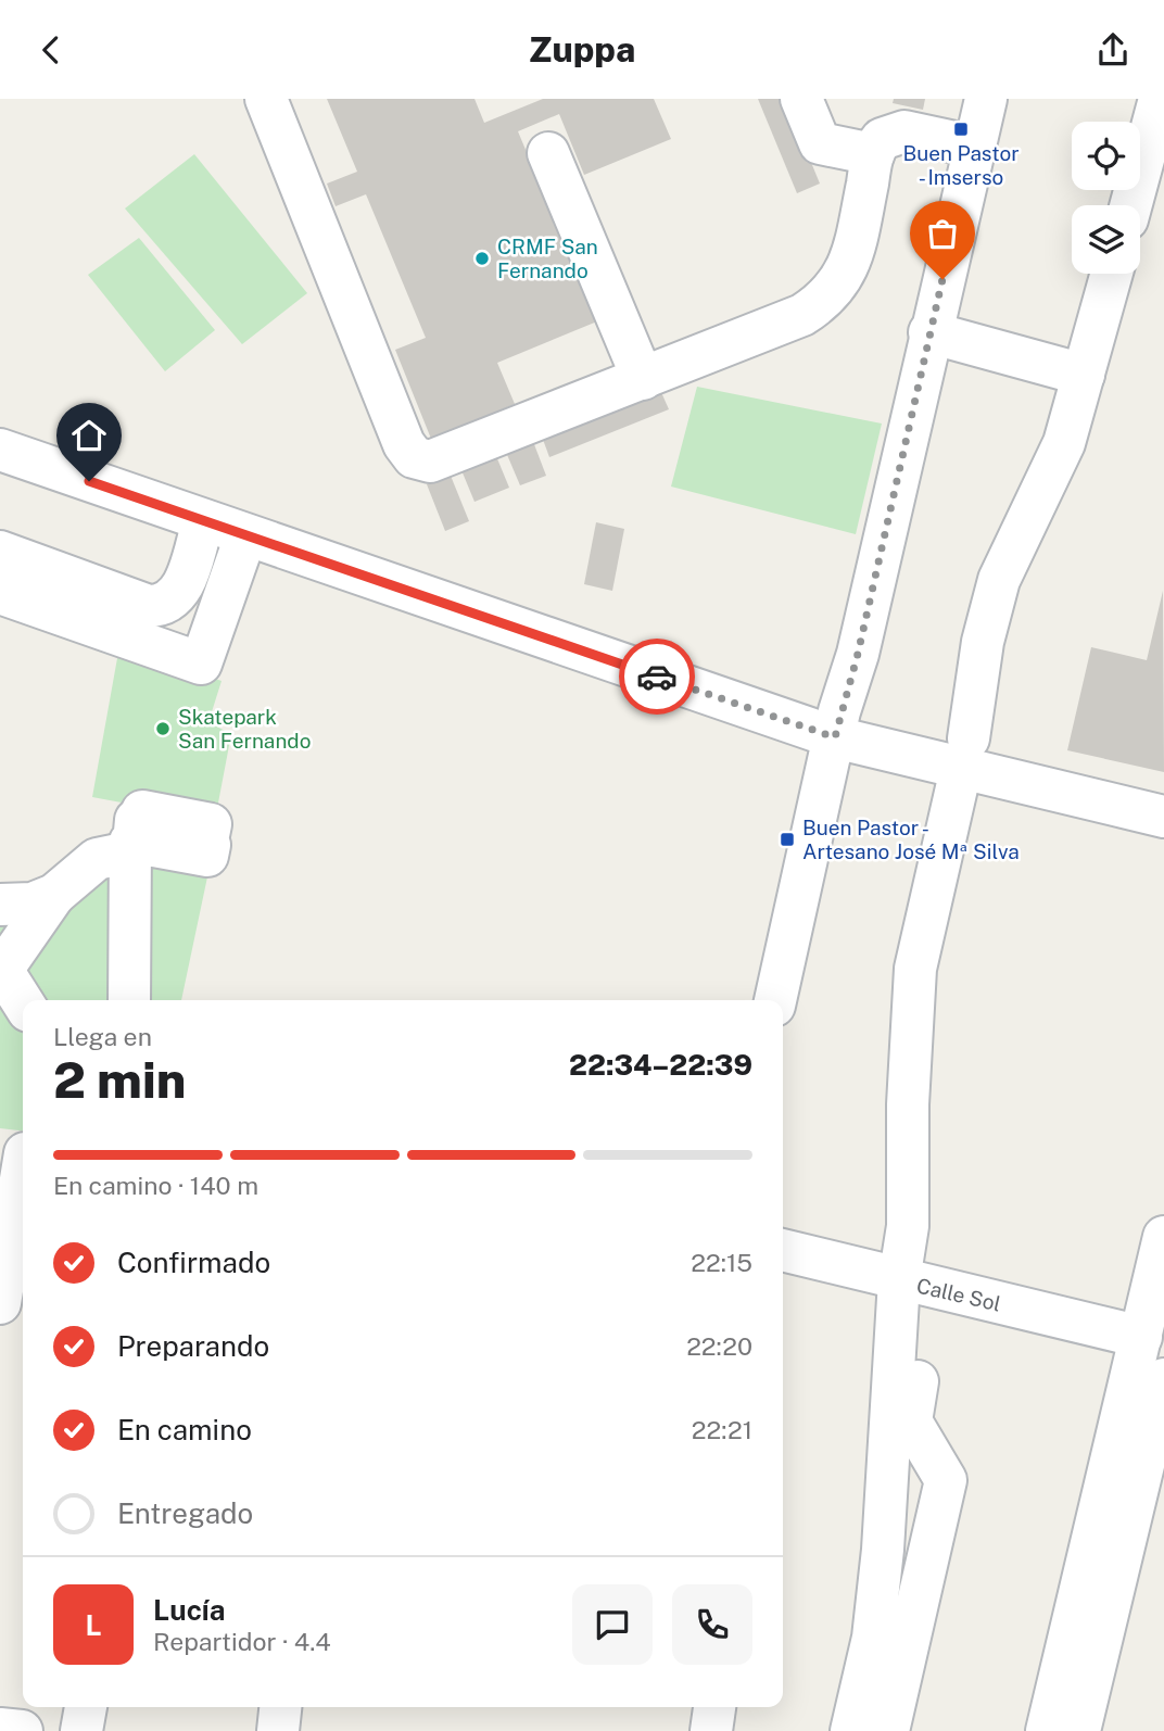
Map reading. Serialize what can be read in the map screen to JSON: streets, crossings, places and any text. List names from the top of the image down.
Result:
{
  "streets": {
    "street": ["Calle Sol"]
  },
  "places": {
    "transit": ["Buen Pastor - Imserso", "Buen Pastor - Artesano José Mª Silva"],
    "other": ["CRMF San Fernando", "Skatepark San Fernando"]
  },
  "page": {
    "header": "Zuppa",
    "heading": ["2 min", "Llega en", "22:34–22:39"],
    "panel": ["Lucía", "Repartidor · 4.4"],
    "bar": "En camino · 140 m",
    "list": [
      ["Confirmado", "22:15"],
      ["Preparando", "22:20"],
      ["En camino", "22:21"],
      "Entregado"
    ],
    "round": "L"
  }
}
